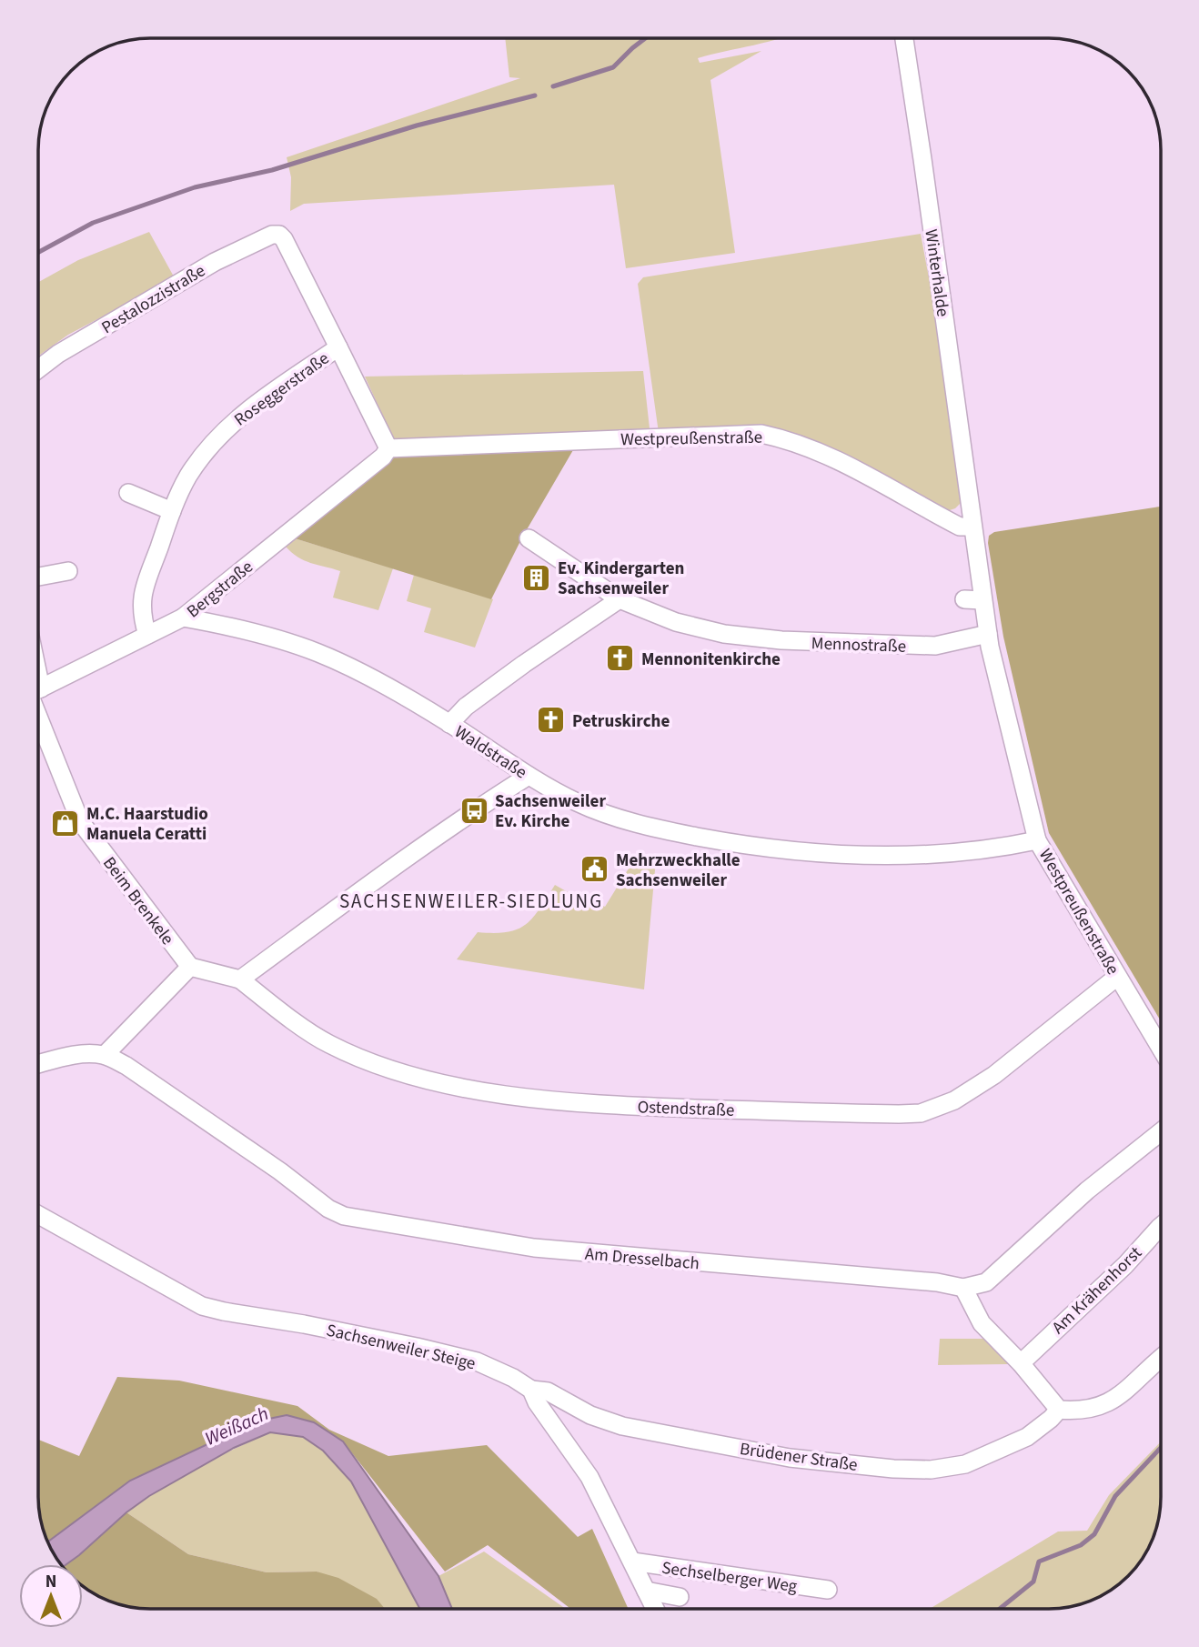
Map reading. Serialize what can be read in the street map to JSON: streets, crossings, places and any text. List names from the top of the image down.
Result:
{
  "streets": {
    "street": [
      "Winterhalde",
      "Pestalozzistraße",
      "Roseggerstraße",
      "Westpreußenstraße",
      "Bergstraße",
      "Mennostraße",
      "Waldstraße",
      "Beim Brenkele",
      "Ostendstraße",
      "Am Dresselbach",
      "Am Krähenhorst",
      "Sachsenweiler Steige",
      "Brüdener Straße",
      "Sechselberger Weg"
    ]
  },
  "crossings": [
    ["Winterhalde", "Westpreußenstraße"],
    ["Pestalozzistraße", "Roseggerstraße"],
    ["Roseggerstraße", "Westpreußenstraße"],
    ["Roseggerstraße", "Bergstraße"],
    ["Westpreußenstraße", "Bergstraße"],
    ["Westpreußenstraße", "Mennostraße"],
    ["Westpreußenstraße", "Waldstraße"],
    ["Westpreußenstraße", "Ostendstraße"],
    ["Bergstraße", "Waldstraße"],
    ["Sachsenweiler Steige", "Brüdener Straße"],
    ["Sachsenweiler Steige", "Sechselberger Weg"]
  ],
  "districts": ["SACHSENWEILER-SIEDLUNG"],
  "water": ["Weißach"],
  "places": {
    "building": ["Ev. Kindergarten Sachsenweiler"],
    "church": ["Mennonitenkirche", "Petruskirche"],
    "bus stop": ["Sachsenweiler Ev. Kirche"],
    "shop": ["M.C. Haarstudio Manuela Ceratti"],
    "public building": ["Mehrzweckhalle Sachsenweiler"]
  },
  "north": "top"
}
